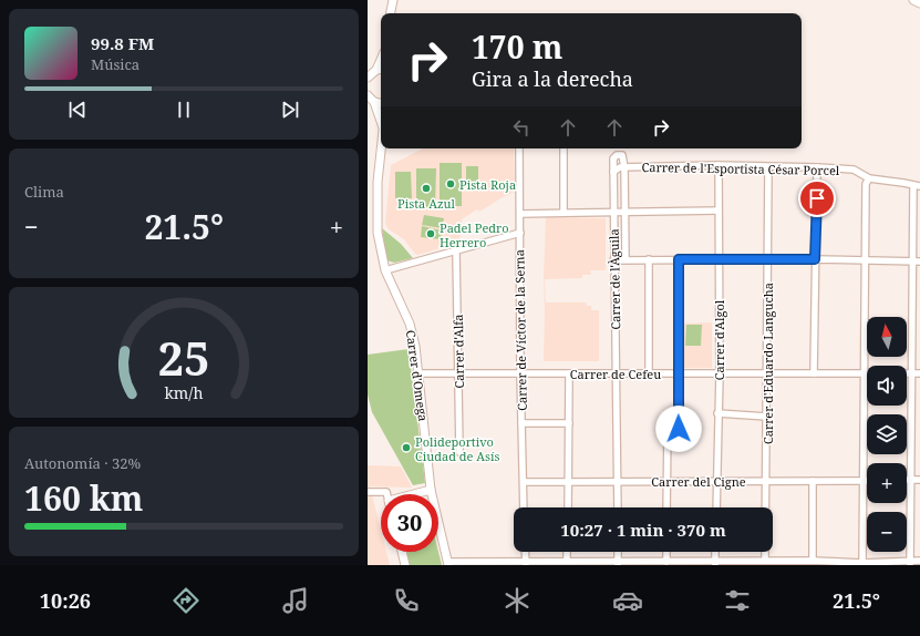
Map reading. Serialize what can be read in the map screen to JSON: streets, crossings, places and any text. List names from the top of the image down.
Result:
{
  "streets": {
    "street": [
      "Carrer de l'Esportista César Porcel",
      "Carrer de l'Àguila",
      "Carrer de Víctor de la Serna",
      "Carrer d'Algol",
      "Carrer d'Alfa",
      "Carrer d'Eduardo Langucha",
      "Carrer de Cefeu",
      "Carrer d'Omega",
      "Carrer del Cigne"
    ]
  },
  "crossings": [
    ["Carrer de l'Esportista César Porcel", "Carrer de l'Àguila"],
    ["Carrer de l'Esportista César Porcel", "Carrer d'Algol"],
    ["Carrer de l'Esportista César Porcel", "Carrer d'Eduardo Langucha"],
    ["Carrer de l'Àguila", "Carrer de Cefeu"],
    ["Carrer de l'Àguila", "Carrer del Cigne"],
    ["Carrer de Víctor de la Serna", "Carrer de Cefeu"],
    ["Carrer de Víctor de la Serna", "Carrer del Cigne"],
    ["Carrer d'Algol", "Carrer de Cefeu"],
    ["Carrer d'Algol", "Carrer del Cigne"],
    ["Carrer d'Alfa", "Carrer de Cefeu"],
    ["Carrer d'Eduardo Langucha", "Carrer de Cefeu"],
    ["Carrer d'Eduardo Langucha", "Carrer del Cigne"],
    ["Carrer de Cefeu", "Carrer d'Omega"]
  ],
  "places": [
    "Pista Roja",
    "Pista Azul",
    "Padel Pedro Herrero",
    "Polideportivo Ciudad de Asís"
  ],
  "north": "top",
  "page": {
    "turn": ["170 m", "Gira a la derecha"],
    "song": ["99.8 FM", "Música"],
    "tile": [
      "Clima",
      ["Autonomía · 32%", "160 km"]
    ],
    "heat": ["−", "21.5°", "+"],
    "map_buttons": ["+", "−"],
    "limit": "30",
    "trip": "10:27 · 1 min · 370 m",
    "tabs": ["10:26", "21.5°"],
    "gauge": ["25", "km/h"]
  }
}
